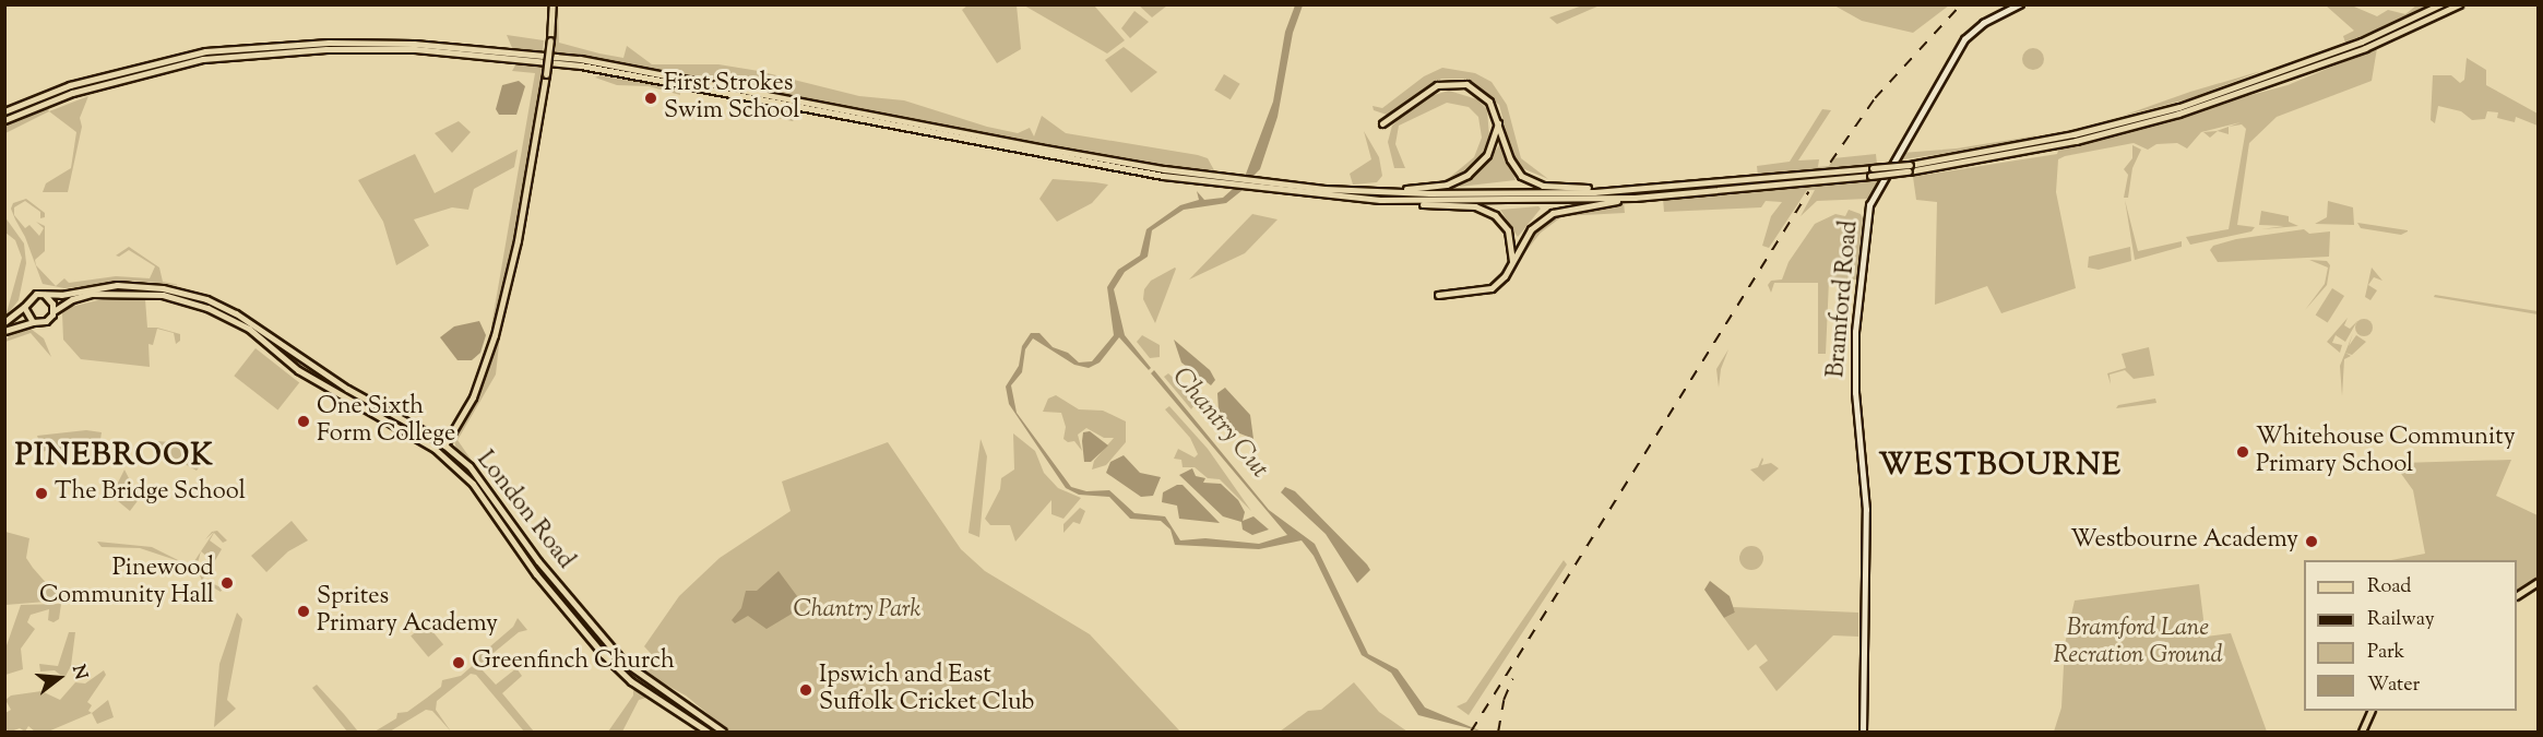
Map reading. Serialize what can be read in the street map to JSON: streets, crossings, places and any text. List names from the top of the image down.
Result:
{
  "streets": {
    "main road": ["Bramford Road", "London Road"]
  },
  "districts": ["PINEBROOK", "WESTBOURNE"],
  "water": ["Chantry Cut"],
  "parks": ["Chantry Park", "Bramford Lane Recration Ground"],
  "places": [
    "First Strokes Swim School",
    "One Sixth Form College",
    "Whitehouse Community Primary School",
    "The Bridge School",
    "Westbourne Academy",
    "Pinewood Community Hall",
    "Sprites Primary Academy",
    "Greenfinch Church",
    "Ipswich and East Suffolk Cricket Club"
  ],
  "legend": [
    "Road",
    "Railway",
    "Park",
    "Water"
  ],
  "north": "right"
}
